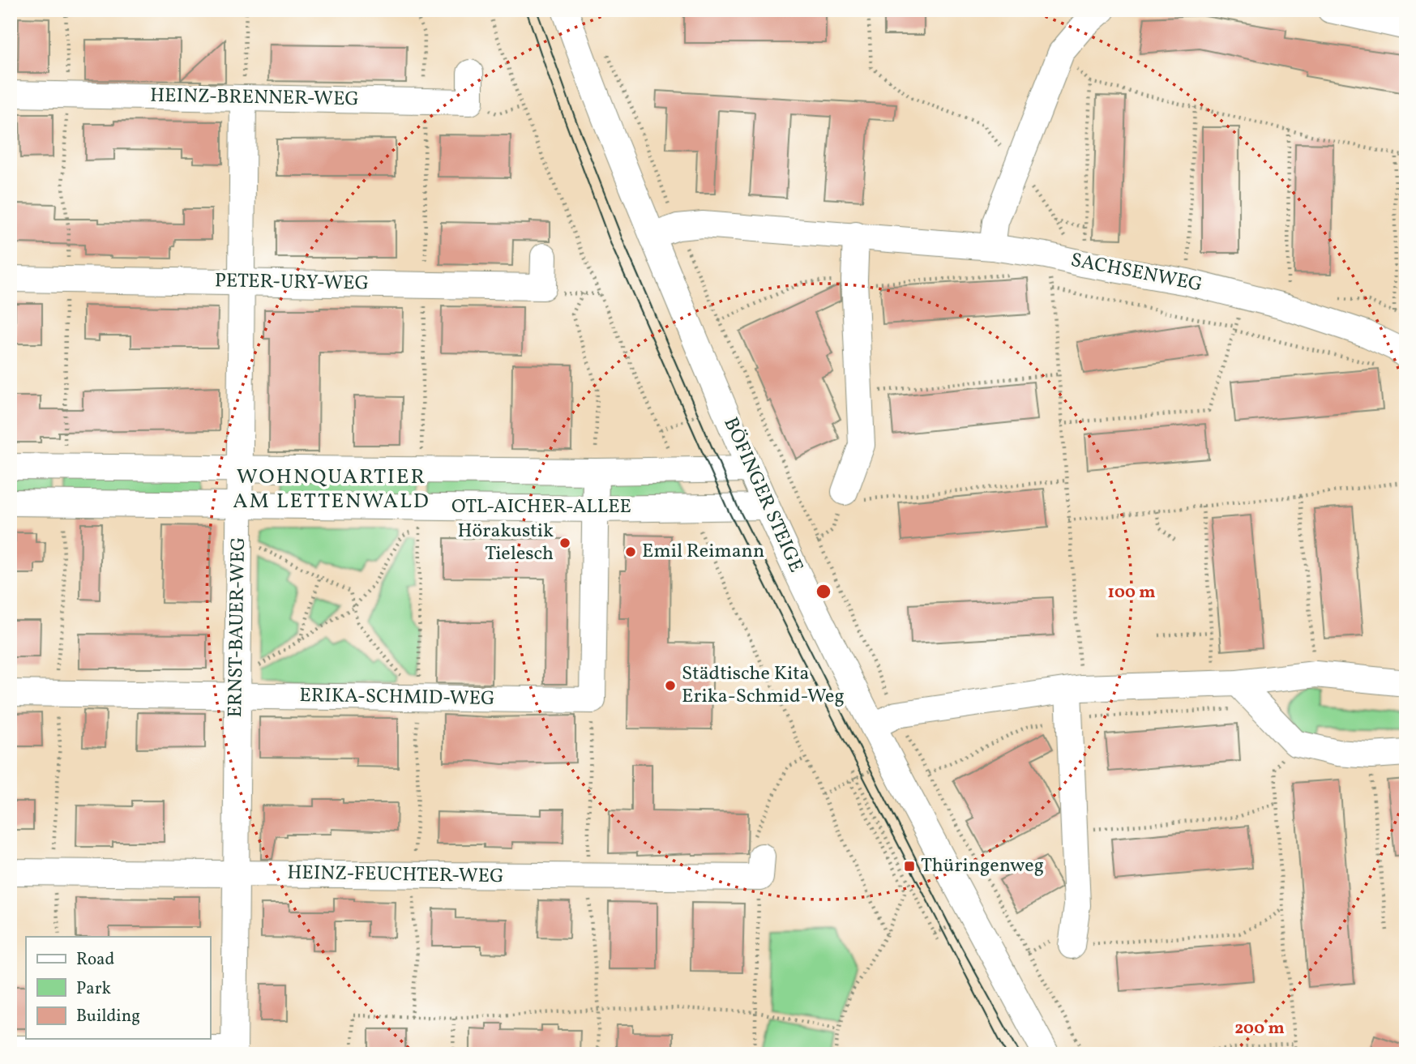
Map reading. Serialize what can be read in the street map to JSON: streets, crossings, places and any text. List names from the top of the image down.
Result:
{
  "streets": {
    "street": [
      "HEINZ-BRENNER-WEG",
      "SACHSENWEG",
      "PETER-URY-WEG",
      "BÖFINGER STEIGE",
      "OTL-AICHER-ALLEE",
      "ERNST-BAUER-WEG",
      "ERIKA-SCHMID-WEG",
      "HEINZ-FEUCHTER-WEG"
    ]
  },
  "crossings": [
    ["HEINZ-BRENNER-WEG", "ERNST-BAUER-WEG"],
    ["SACHSENWEG", "BÖFINGER STEIGE"],
    ["PETER-URY-WEG", "ERNST-BAUER-WEG"],
    ["BÖFINGER STEIGE", "OTL-AICHER-ALLEE"],
    ["OTL-AICHER-ALLEE", "ERNST-BAUER-WEG"],
    ["ERNST-BAUER-WEG", "ERIKA-SCHMID-WEG"],
    ["ERNST-BAUER-WEG", "HEINZ-FEUCHTER-WEG"]
  ],
  "districts": ["WOHNQUARTIER AM LETTENWALD"],
  "places": {
    "other": ["Hörakustik Tielesch", "Emil Reimann", "Städtische Kita Erika-Schmid-Weg"],
    "transit": ["Thüringenweg"]
  },
  "legend": ["Road", "Park", "Building"],
  "rings": ["100 m", "200 m"]
}
